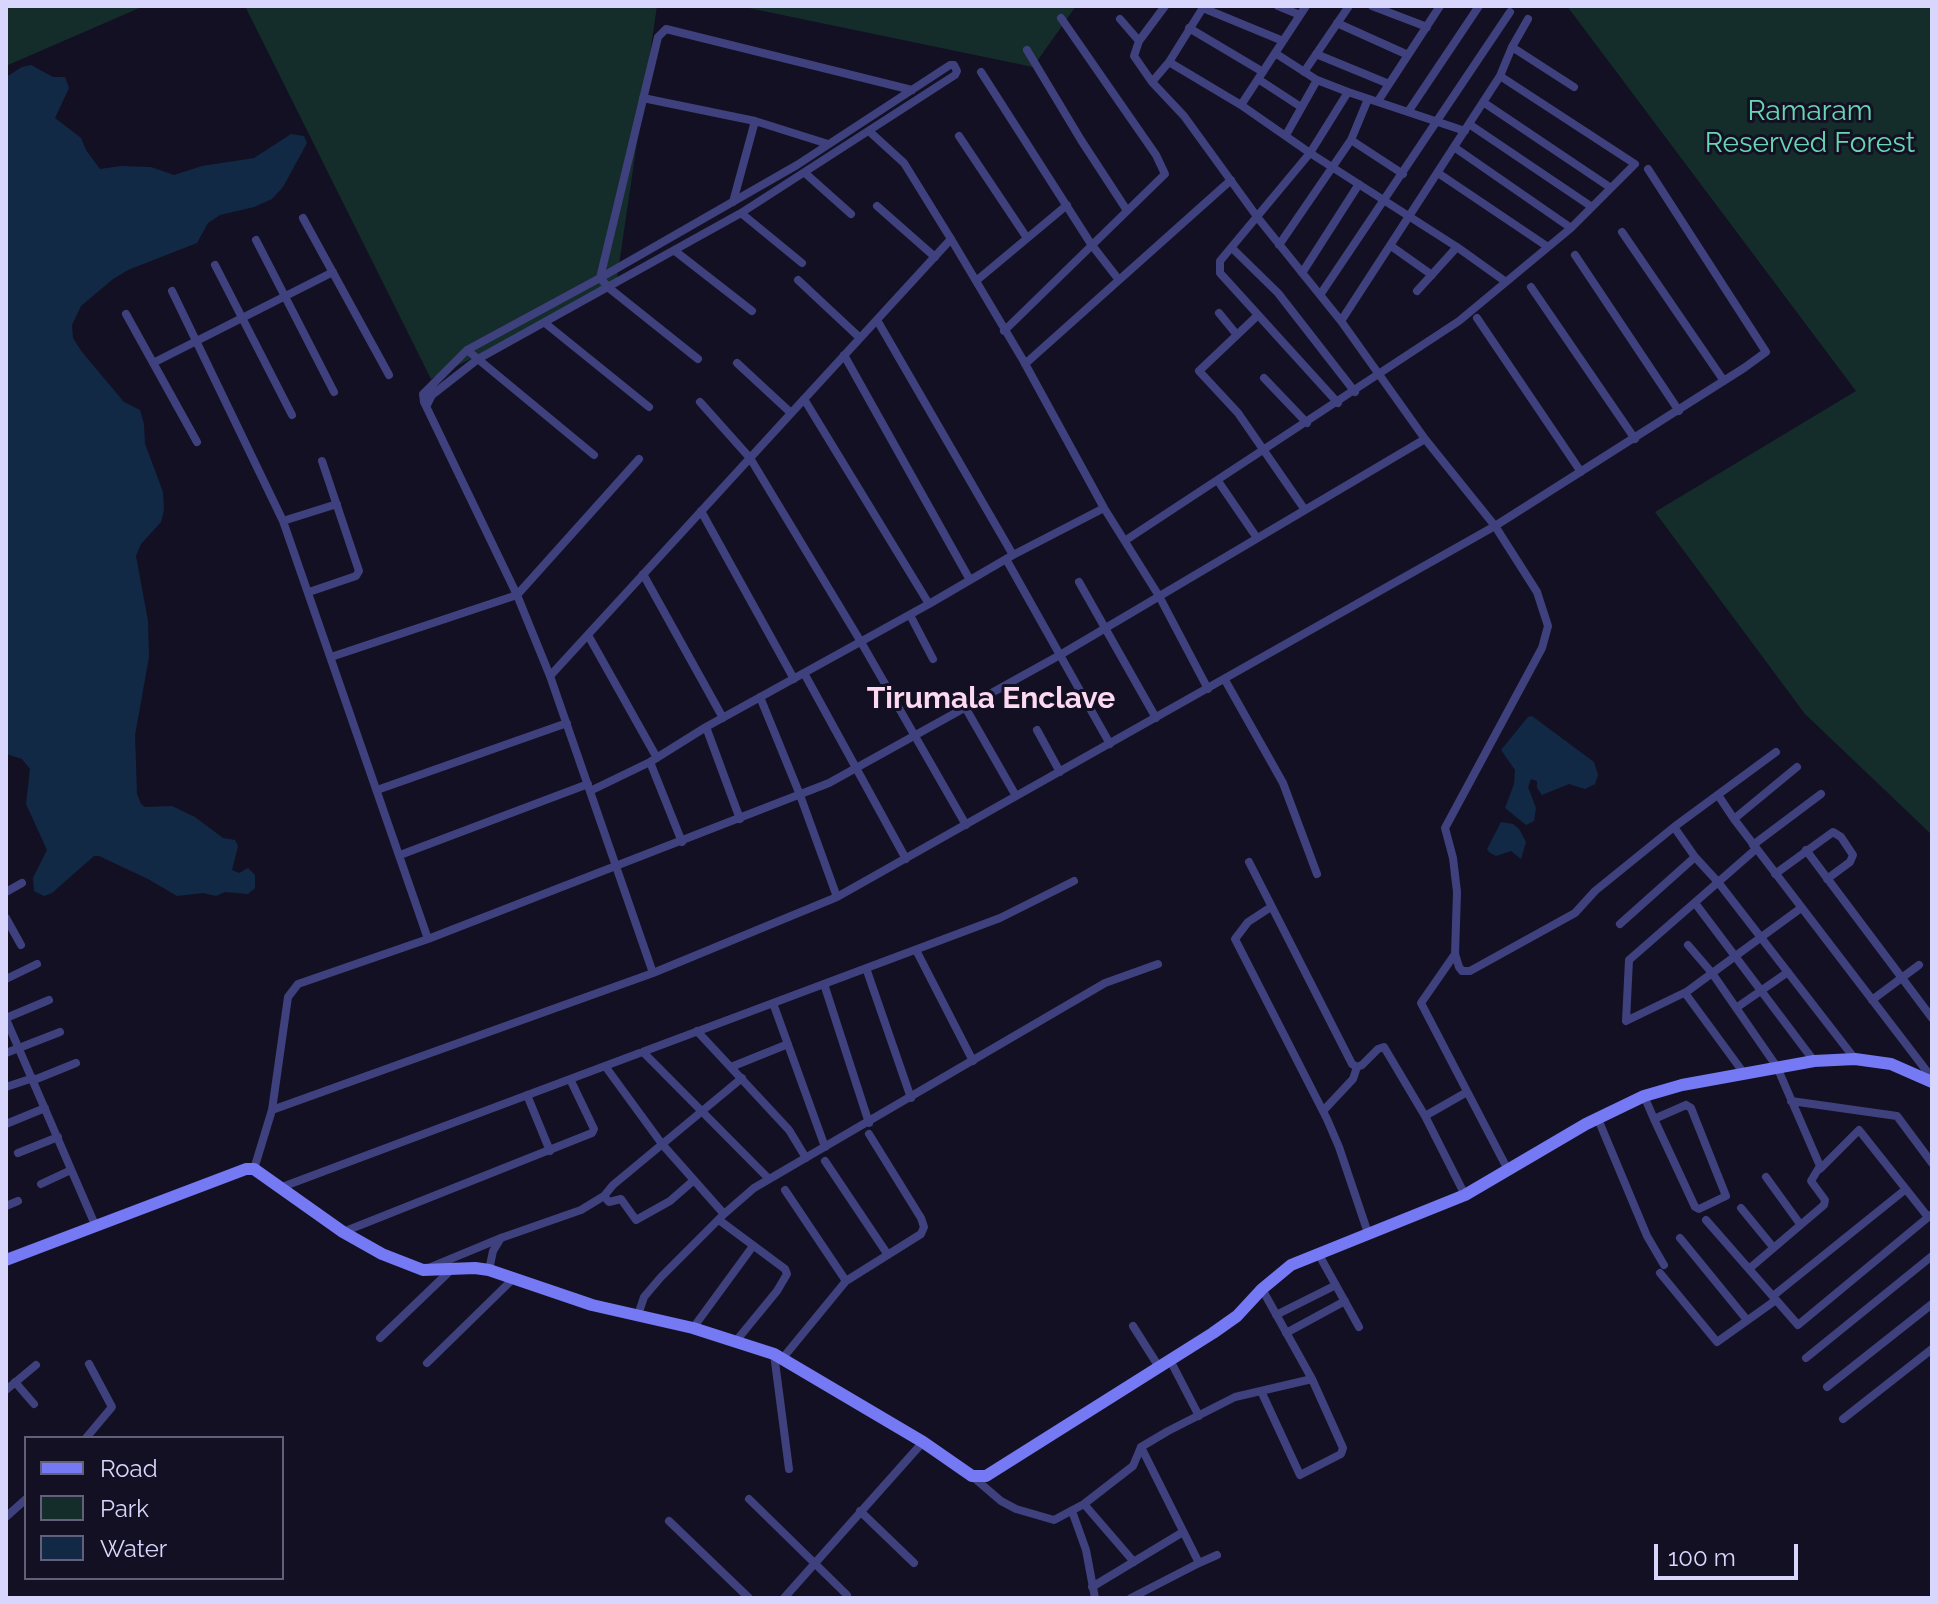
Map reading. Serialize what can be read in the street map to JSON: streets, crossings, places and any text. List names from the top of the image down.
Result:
{
  "districts": ["Tirumala Enclave"],
  "parks": ["Ramaram Reserved Forest"],
  "legend": ["Road", "Park", "Water"],
  "scale_bar": "100 m"
}
